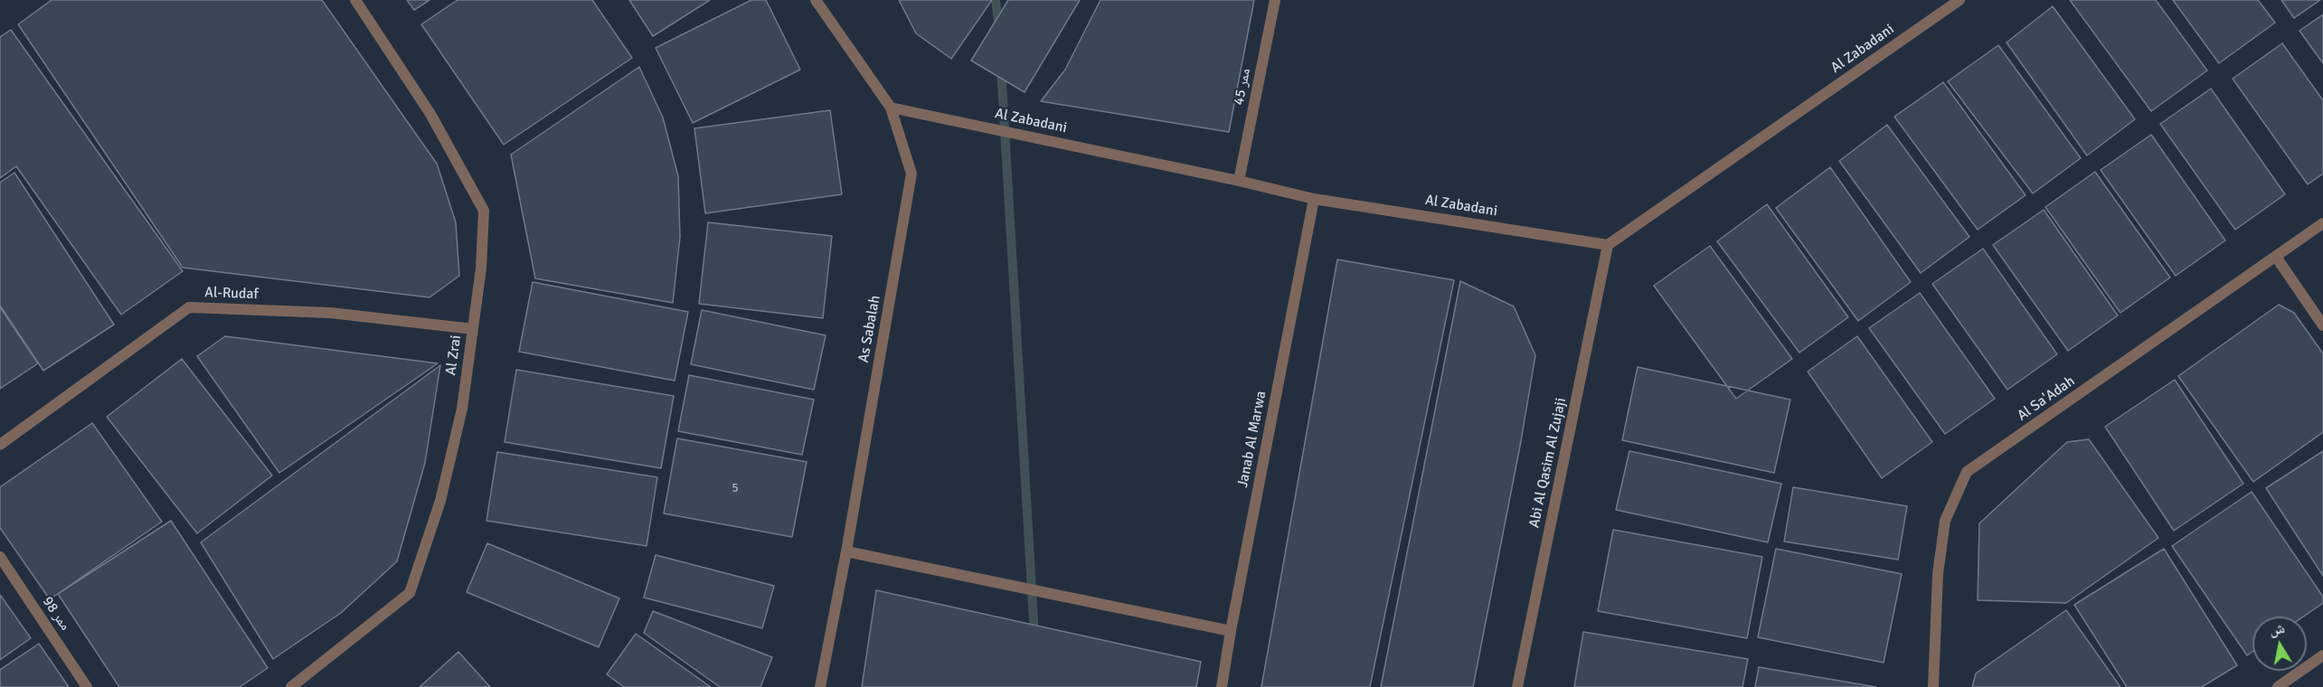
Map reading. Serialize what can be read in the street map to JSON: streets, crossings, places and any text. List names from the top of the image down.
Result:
{
  "streets": {
    "street": [
      "Al Zabadani",
      "ممر 45",
      "Al-Rudaf",
      "As Sabalah",
      "Al Zrai",
      "Al Sa'Adah",
      "Janab Al Marwa",
      "Abi Al Qasim Al Zujaji",
      "ممر 98"
    ]
  },
  "crossings": [
    ["Al Zabadani", "ممر 45"],
    ["Al Zabadani", "As Sabalah"],
    ["Al Zabadani", "Janab Al Marwa"],
    ["Al Zabadani", "Abi Al Qasim Al Zujaji"],
    ["Al-Rudaf", "Al Zrai"]
  ],
  "house_numbers": ["5"],
  "north": "top"
}
